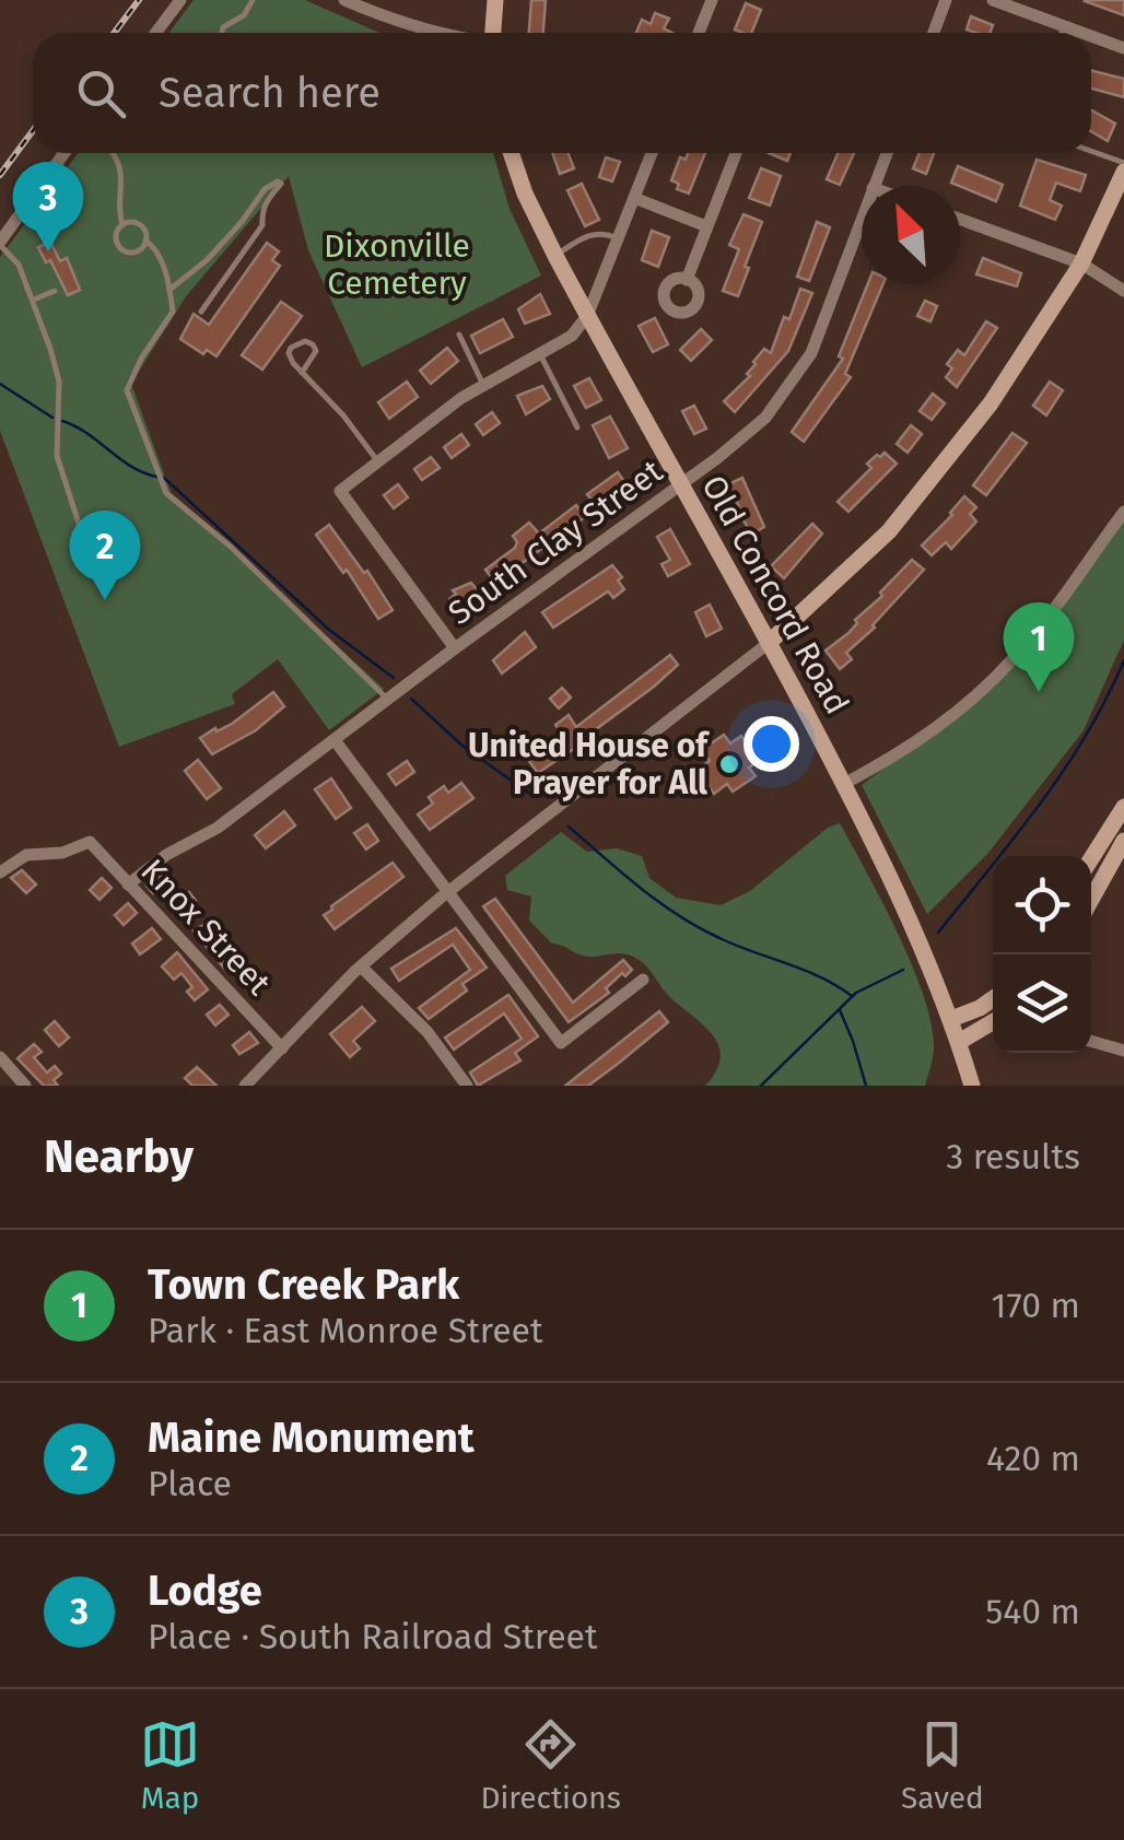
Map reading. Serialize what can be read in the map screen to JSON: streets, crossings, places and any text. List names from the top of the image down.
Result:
{
  "streets": {
    "main road": ["Old Concord Road"],
    "street": ["South Clay Street", "Knox Street"]
  },
  "crossings": [
    ["South Clay Street", "Old Concord Road"],
    ["South Clay Street", "Knox Street"]
  ],
  "parks": ["Dixonville Cemetery"],
  "places": ["United House of Prayer for All"],
  "north": "top left",
  "page": {
    "search": "Search here",
    "pins": ["3", "2", "1"],
    "heading": ["Nearby", "3 results"],
    "list": [
      {
        "mark": "1",
        "name": "Town Creek Park",
        "note": "Park · East Monroe Street",
        "value": "170 m"
      },
      {
        "mark": "2",
        "name": "Maine Monument",
        "note": "Place",
        "value": "420 m"
      },
      {
        "mark": "3",
        "name": "Lodge",
        "note": "Place · South Railroad Street",
        "value": "540 m"
      }
    ],
    "nav": ["Map", "Directions", "Saved"]
  }
}
